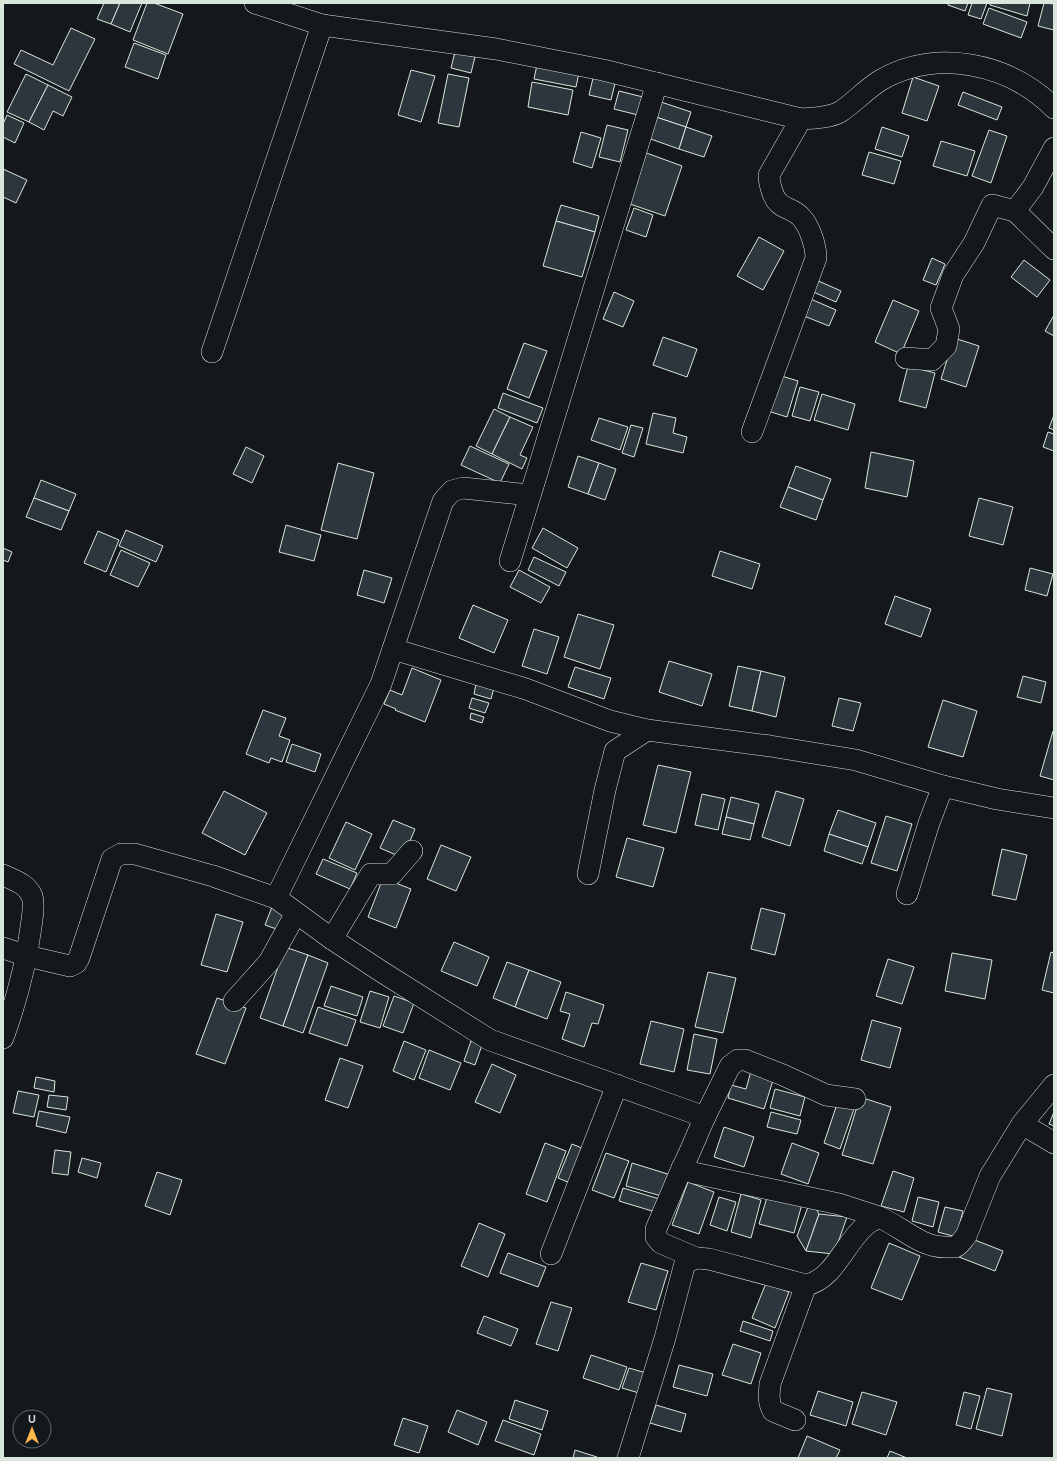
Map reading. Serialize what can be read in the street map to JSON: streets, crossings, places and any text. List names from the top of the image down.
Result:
{
  "north": "top"
}
